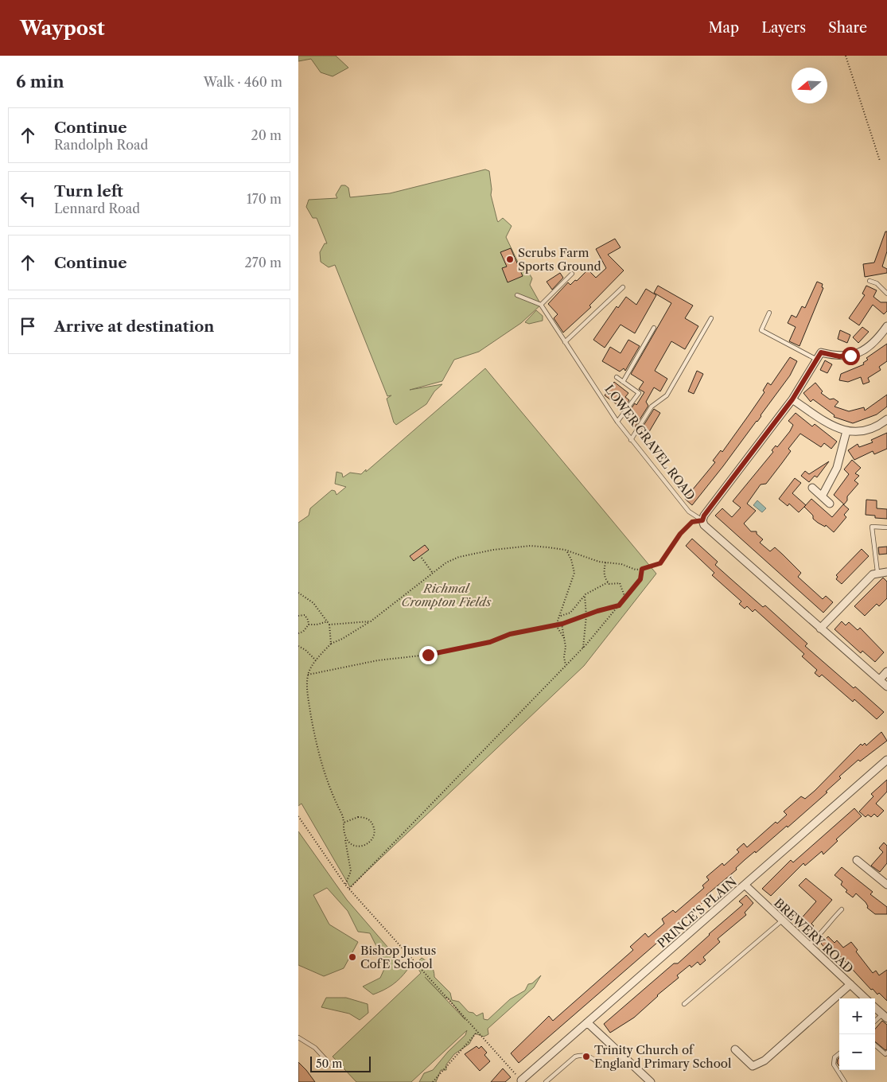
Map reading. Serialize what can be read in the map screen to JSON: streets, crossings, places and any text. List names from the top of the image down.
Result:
{
  "streets": {
    "street": ["LOWER GRAVEL ROAD", "PRINCE'S PLAIN", "BREWERY ROAD"]
  },
  "crossings": [
    ["PRINCE'S PLAIN", "BREWERY ROAD"]
  ],
  "parks": ["Richmal Crompton Fields"],
  "places": ["Scrubs Farm Sports Ground", "Bishop Justus CofE School", "Trinity Church of England Primary School"],
  "scale_bar": "50 m",
  "north": "left",
  "page": {
    "header": "Waypost",
    "nav": ["Map", "Layers", "Share"],
    "heading": ["6 min", "Walk · 460 m"],
    "list": [
      ["Continue", "Randolph Road", "20 m"],
      ["Turn left", "Lennard Road", "170 m"],
      ["Continue", "270 m"],
      "Arrive at destination"
    ],
    "map_buttons": ["+", "−"],
    "scale": "50 m"
  }
}
